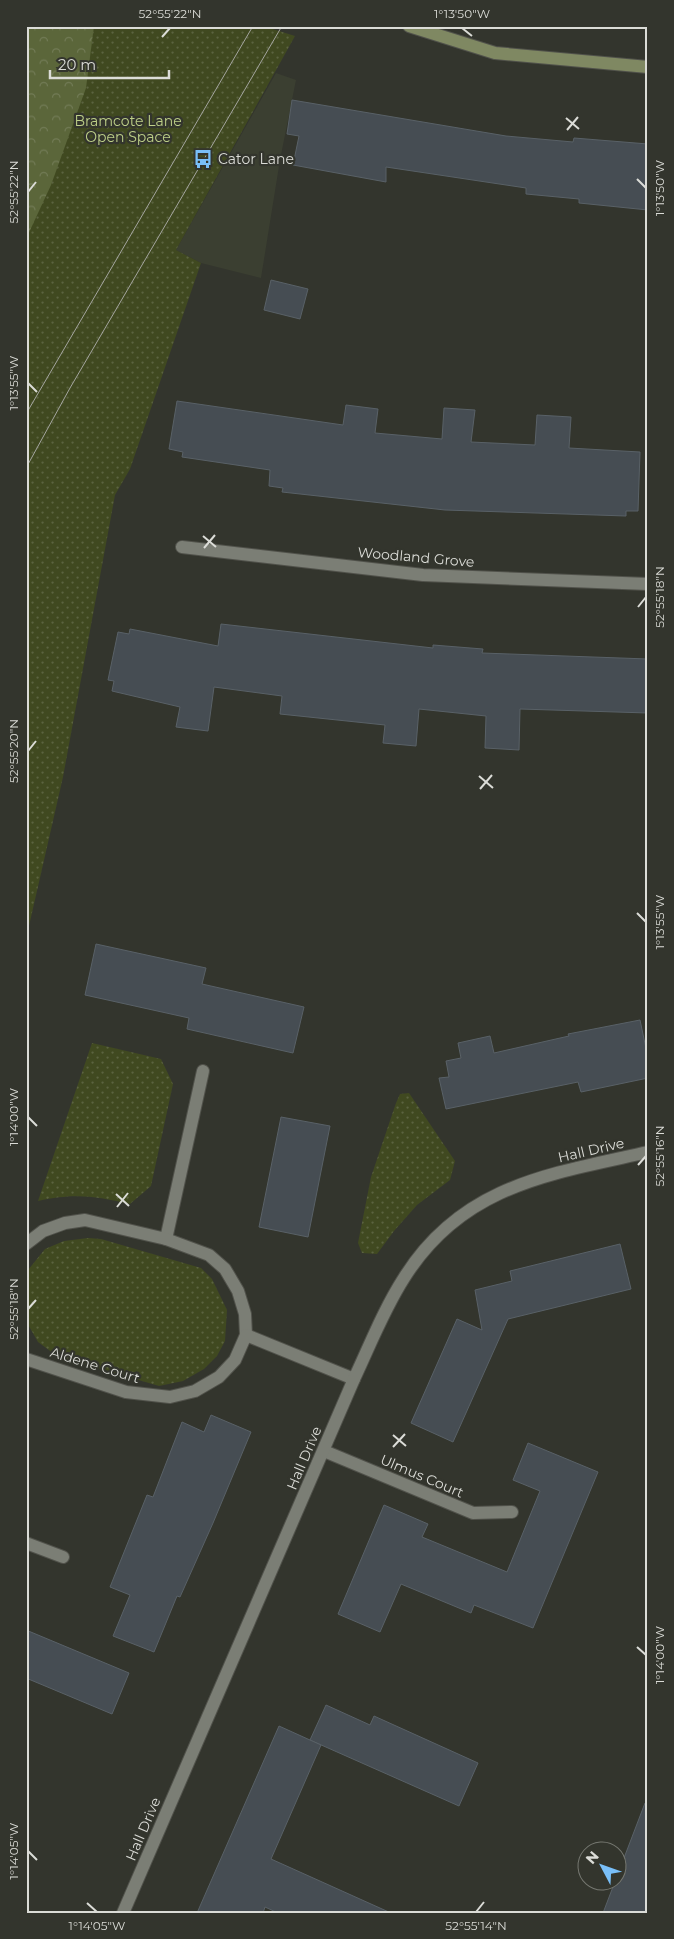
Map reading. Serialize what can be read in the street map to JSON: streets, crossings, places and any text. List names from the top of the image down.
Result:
{
  "streets": {
    "street": [
      "Woodland Grove",
      "Hall Drive",
      "Aldene Court",
      "Ulmus Court"
    ]
  },
  "crossings": [
    ["Hall Drive", "Ulmus Court"]
  ],
  "parks": ["Bramcote Lane Open Space"],
  "places": {
    "bus stop": ["Cator Lane"]
  },
  "scale_bar": "20 m",
  "north": "top left",
  "coordinates": [
    "52°55'22\"N",
    "1°13'50\"W",
    "1°13'55\"W",
    "52°55'18\"N",
    "52°55'20\"N",
    "1°14'00\"W",
    "52°55'16\"N",
    "1°14'05\"W",
    "52°55'14\"N"
  ]
}
